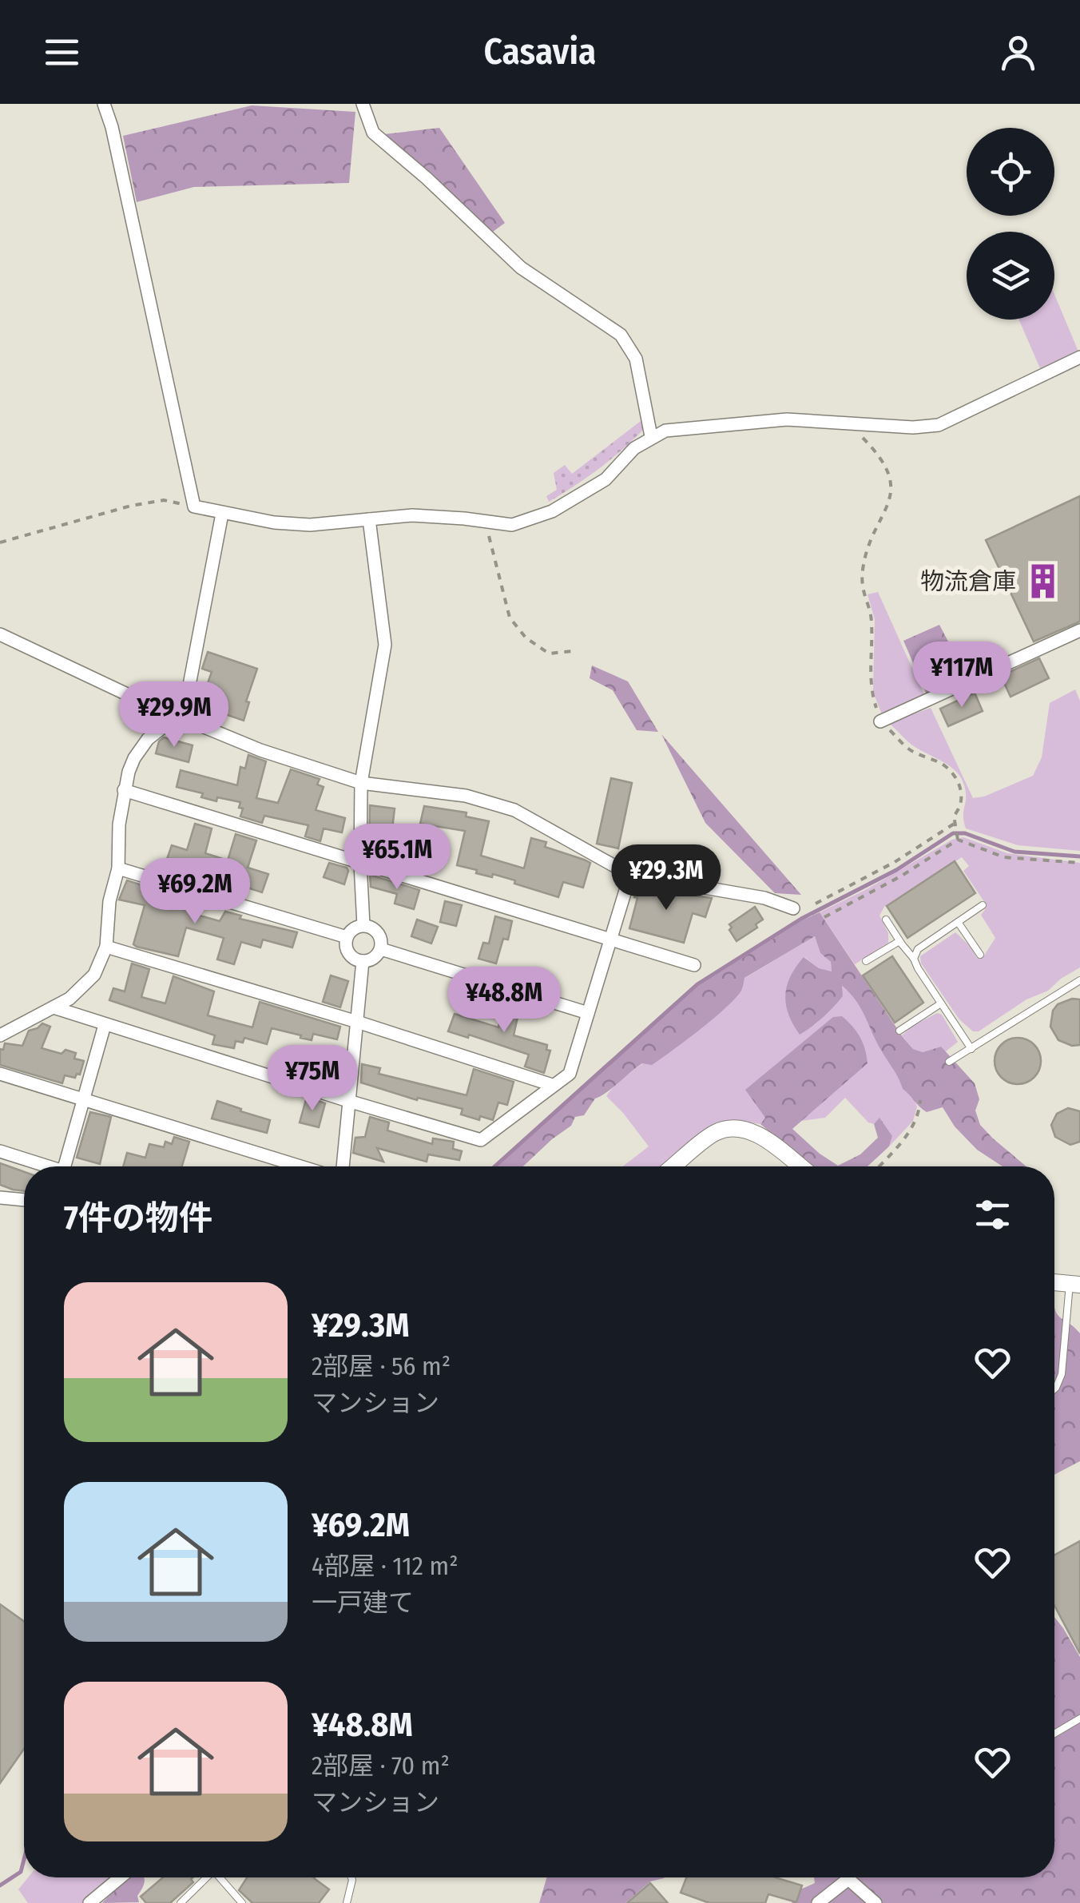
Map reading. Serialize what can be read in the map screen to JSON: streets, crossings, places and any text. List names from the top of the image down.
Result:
{
  "places": {
    "building": ["物流倉庫"]
  },
  "page": {
    "header": "Casavia",
    "price": [
      "¥117M",
      "¥29.9M",
      "¥65.1M",
      "¥29.3M",
      "¥69.2M",
      "¥48.8M",
      "¥75M"
    ],
    "heading": "7件の物件",
    "list": [
      {
        "name": "¥29.3M",
        "note": "2部屋 · 56 m² · マンション"
      },
      {
        "name": "¥69.2M",
        "note": "4部屋 · 112 m² · 一戸建て"
      },
      {
        "name": "¥48.8M",
        "note": "2部屋 · 70 m² · マンション"
      }
    ]
  }
}
